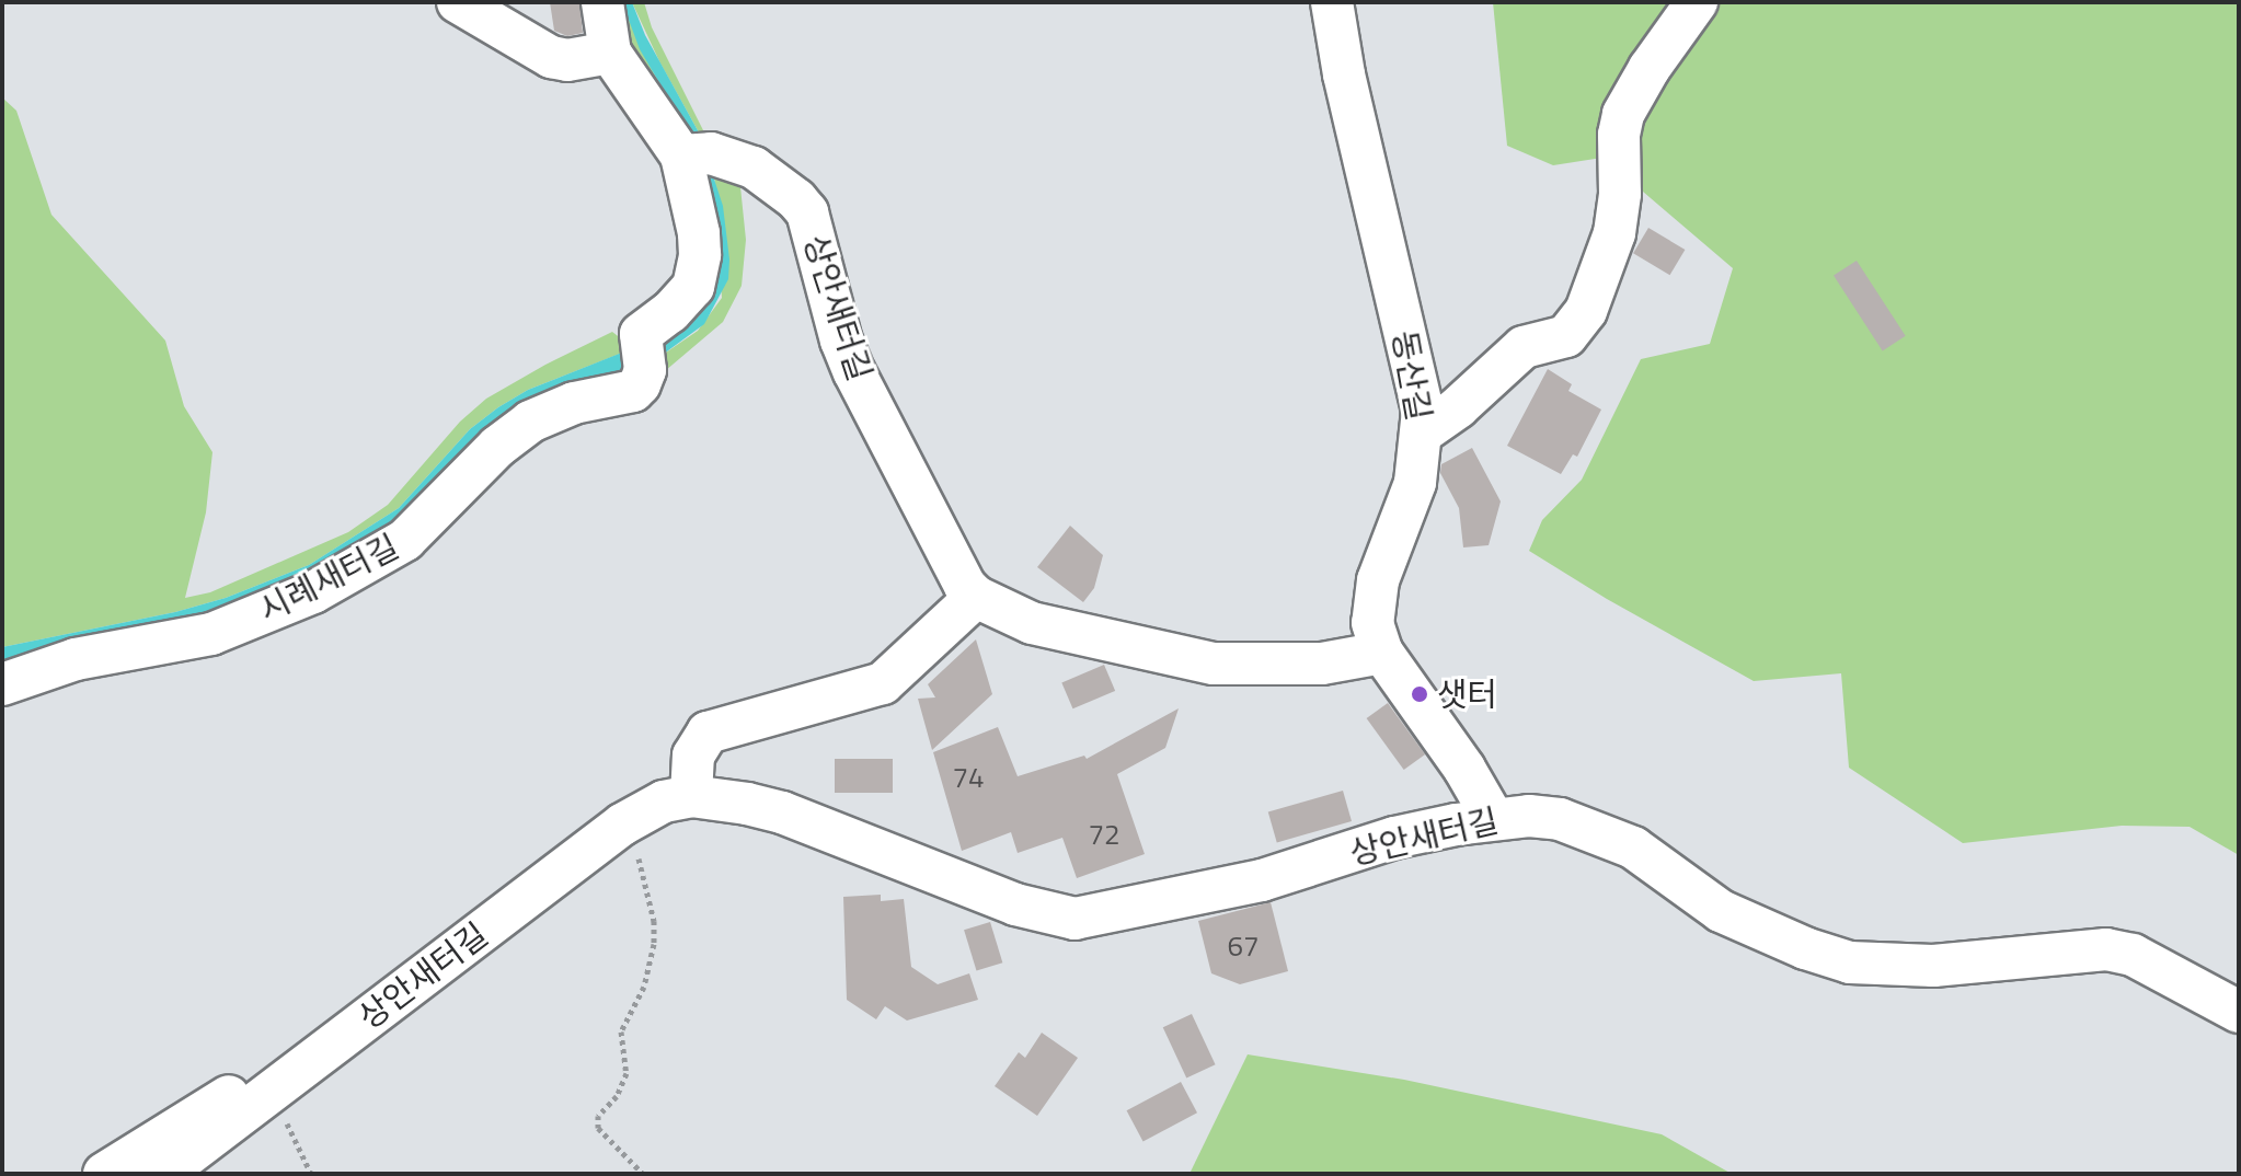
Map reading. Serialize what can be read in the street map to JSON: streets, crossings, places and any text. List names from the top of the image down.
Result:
{
  "streets": {
    "street": ["상안새터길", "동산길", "시례새터길"]
  },
  "crossings": [
    ["상안새터길", "동산길"],
    ["상안새터길", "시례새터길"]
  ],
  "places": ["샛터"],
  "house_numbers": ["74", "72", "67"]
}
